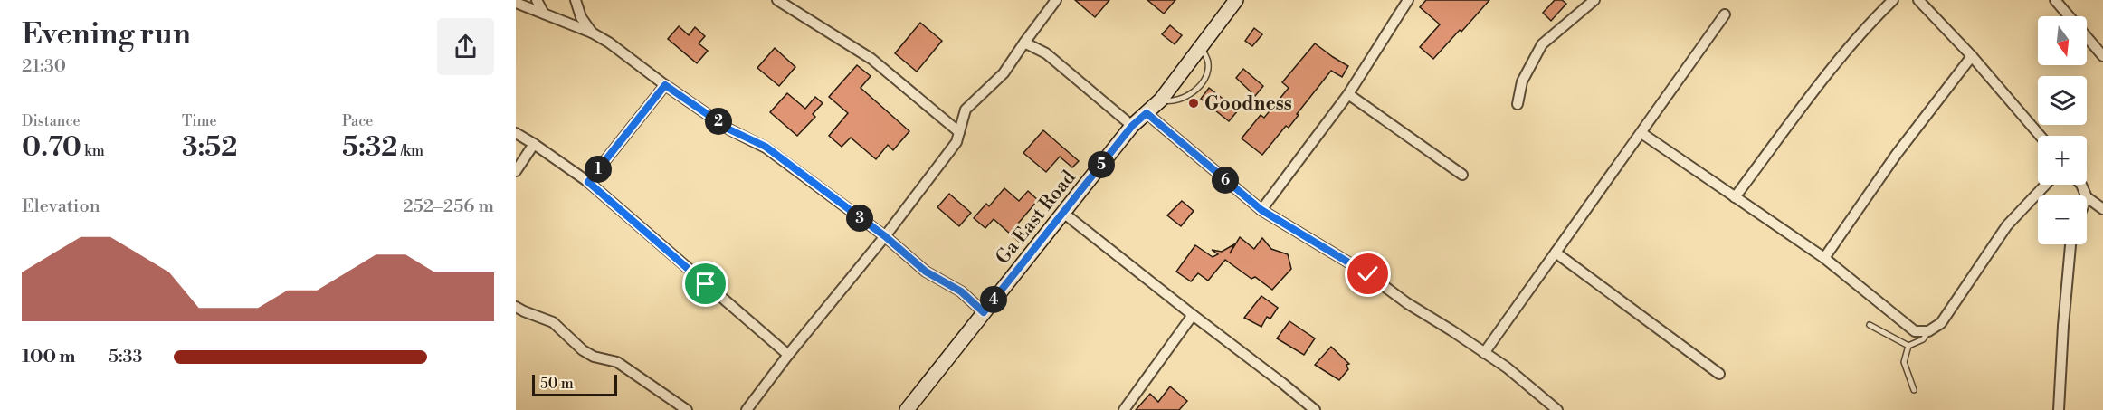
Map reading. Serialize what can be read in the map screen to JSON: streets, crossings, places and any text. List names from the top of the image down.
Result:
{
  "streets": {
    "street": ["Ga East Road"]
  },
  "places": ["Goodness"],
  "scale_bar": "50 m",
  "north": "bottom",
  "page": {
    "heading": ["Evening run", "21:30"],
    "map_buttons": ["+", "−"],
    "stats": [
      ["Distance", "0.70 km"],
      ["Time", "3:52"],
      ["Pace", "5:32 /km"]
    ],
    "pins": [
      "2",
      "5",
      "1",
      "6",
      "3",
      "4"
    ],
    "chart": ["Elevation", "252–256 m"],
    "list": [
      {
        "name": "100 m",
        "note": "5:33"
      }
    ],
    "scale": "50 m"
  }
}
